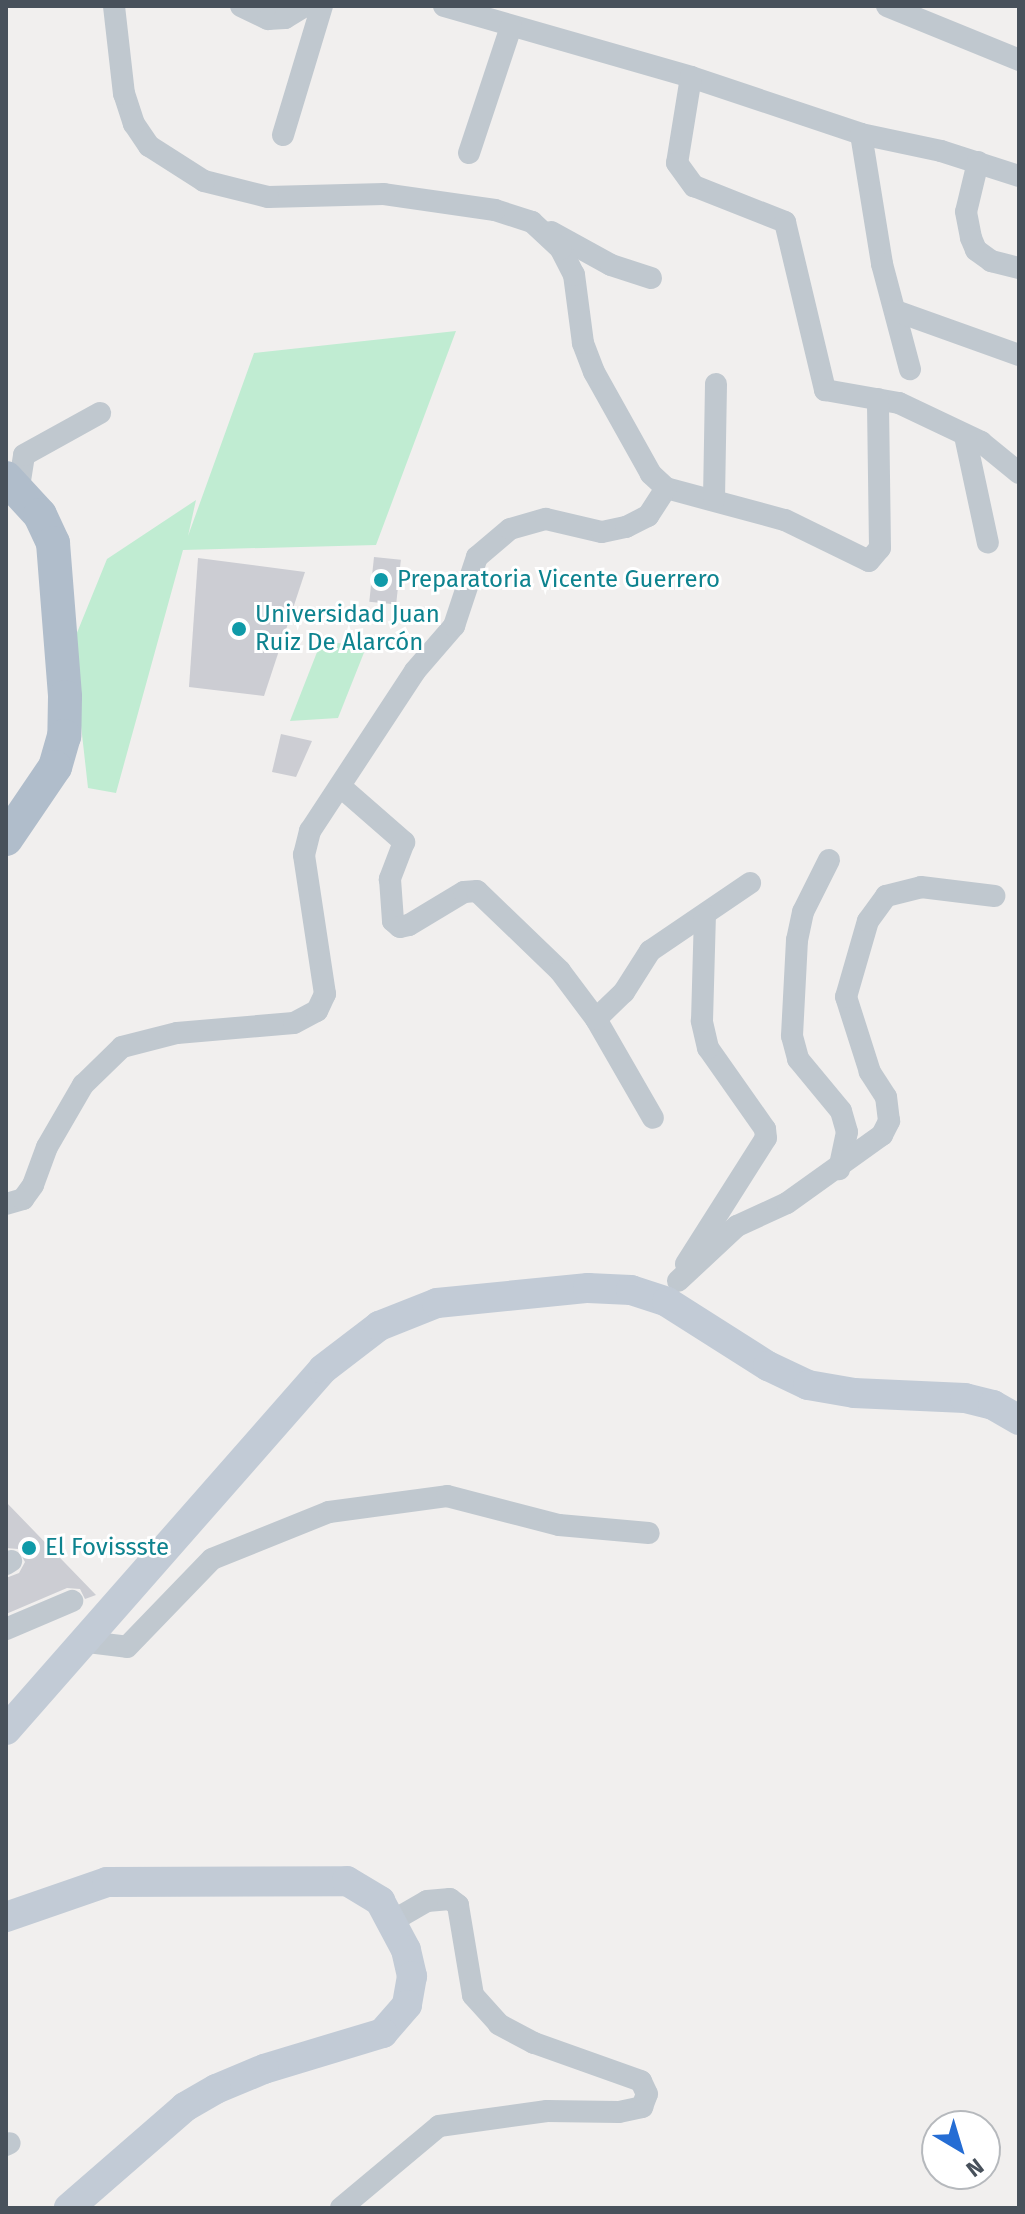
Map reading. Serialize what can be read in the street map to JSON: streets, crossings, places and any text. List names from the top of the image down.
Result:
{
  "places": ["Preparatoria Vicente Guerrero", "Universidad Juan Ruiz De Alarcón", "El Fovissste"],
  "north": "bottom right"
}
